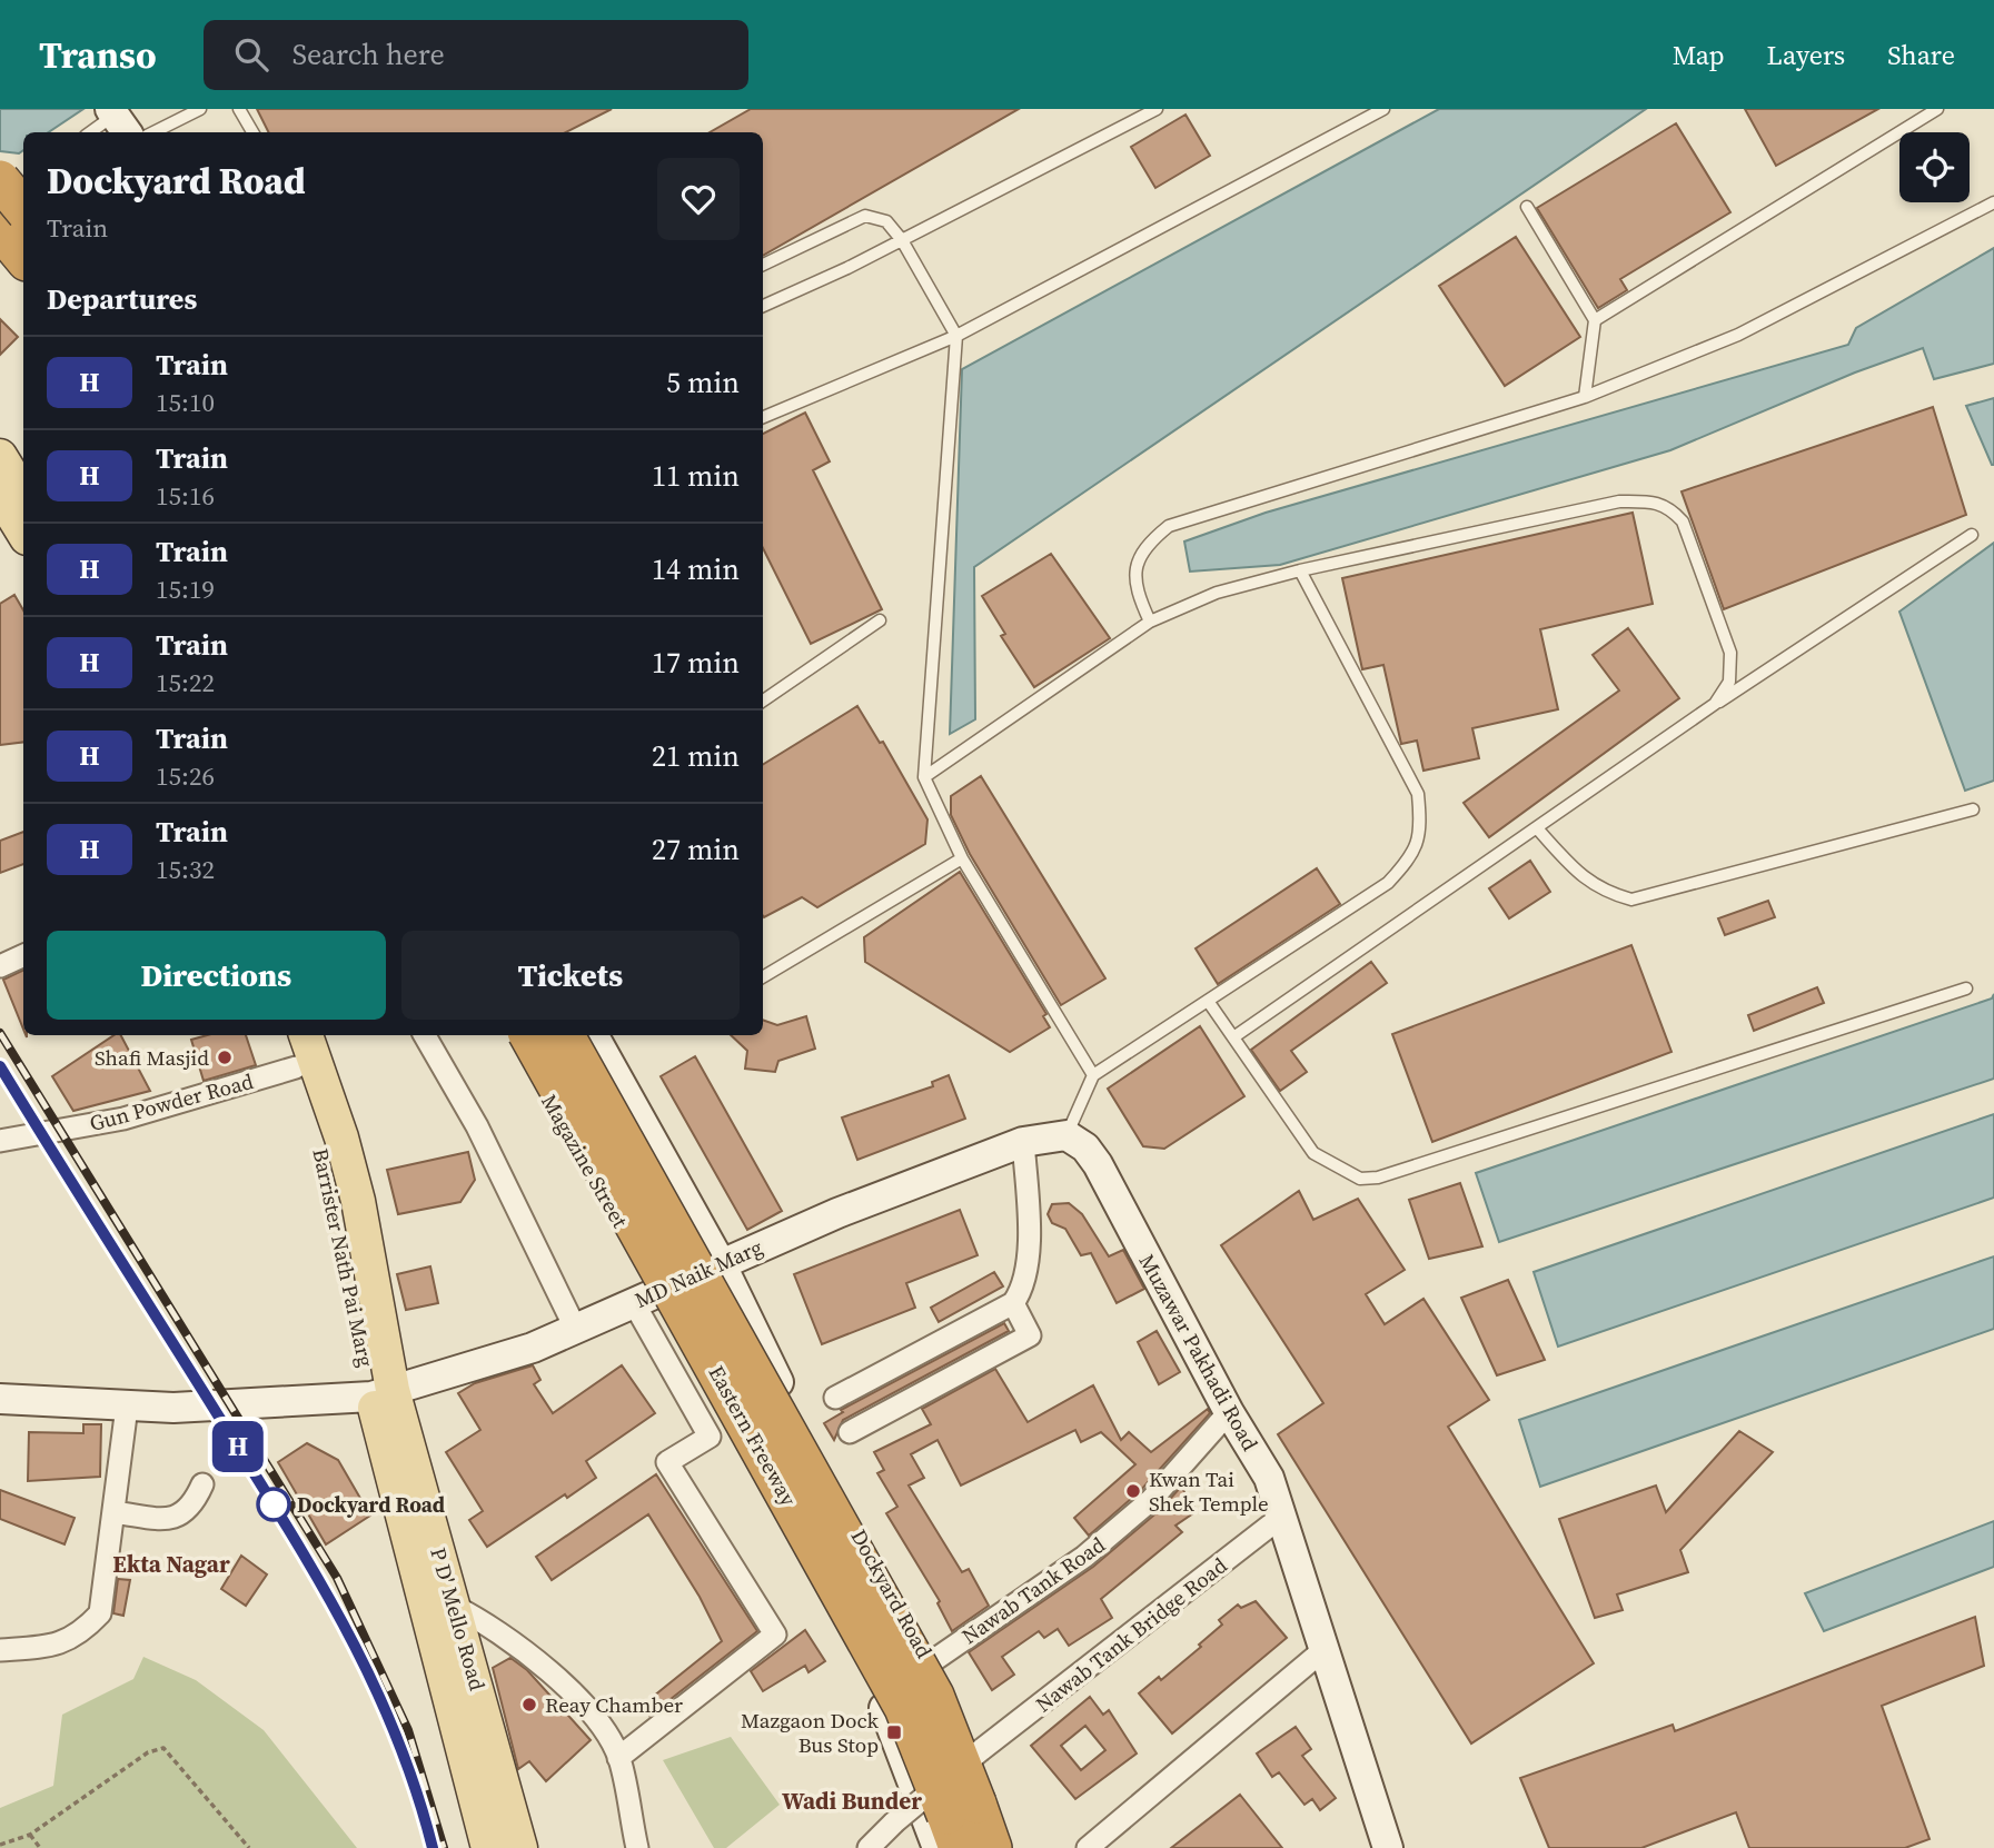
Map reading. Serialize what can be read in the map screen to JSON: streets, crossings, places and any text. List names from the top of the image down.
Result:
{
  "streets": {
    "highway": ["Eastern Freeway"],
    "main road": ["Barrister Nath Pai Marg", "P D' Mello Road"],
    "street": [
      "Gun Powder Road",
      "Magazine Street",
      "MD Naik Marg",
      "Muzawar Pakhadi Road",
      "Nawab Tank Road",
      "Dockyard Road",
      "Nawab Tank Bridge Road"
    ]
  },
  "crossings": [
    ["Gun Powder Road", "Barrister Nath Pai Marg"],
    ["Magazine Street", "MD Naik Marg"],
    ["Barrister Nath Pai Marg", "MD Naik Marg"],
    ["Barrister Nath Pai Marg", "P D' Mello Road"],
    ["MD Naik Marg", "Dockyard Road"],
    ["MD Naik Marg", "P D' Mello Road"],
    ["Muzawar Pakhadi Road", "Nawab Tank Road"],
    ["Muzawar Pakhadi Road", "Nawab Tank Bridge Road"],
    ["Nawab Tank Road", "Dockyard Road"],
    ["Dockyard Road", "Nawab Tank Bridge Road"]
  ],
  "districts": ["Ekta Nagar", "Wadi Bunder"],
  "places": {
    "other": [
      "Shafi Masjid",
      "Kwan Tai Shek Temple",
      "Dockyard Road",
      "Reay Chamber"
    ],
    "transit": ["Mazgaon Dock Bus Stop"]
  },
  "page": {
    "header": "Transo",
    "search": "Search here",
    "nav": ["Map", "Layers", "Share"],
    "on_map": "H",
    "heading": [
      ["Dockyard Road", "Train"],
      "Departures"
    ],
    "list": [
      {
        "mark": "H",
        "name": "Train",
        "note": "15:10",
        "value": "5 min"
      },
      {
        "mark": "H",
        "name": "Train",
        "note": "15:16",
        "value": "11 min"
      },
      {
        "mark": "H",
        "name": "Train",
        "note": "15:19",
        "value": "14 min"
      },
      {
        "mark": "H",
        "name": "Train",
        "note": "15:22",
        "value": "17 min"
      },
      {
        "mark": "H",
        "name": "Train",
        "note": "15:26",
        "value": "21 min"
      },
      {
        "mark": "H",
        "name": "Train",
        "note": "15:32",
        "value": "27 min"
      }
    ],
    "buttons": ["Directions", "Tickets"]
  }
}
